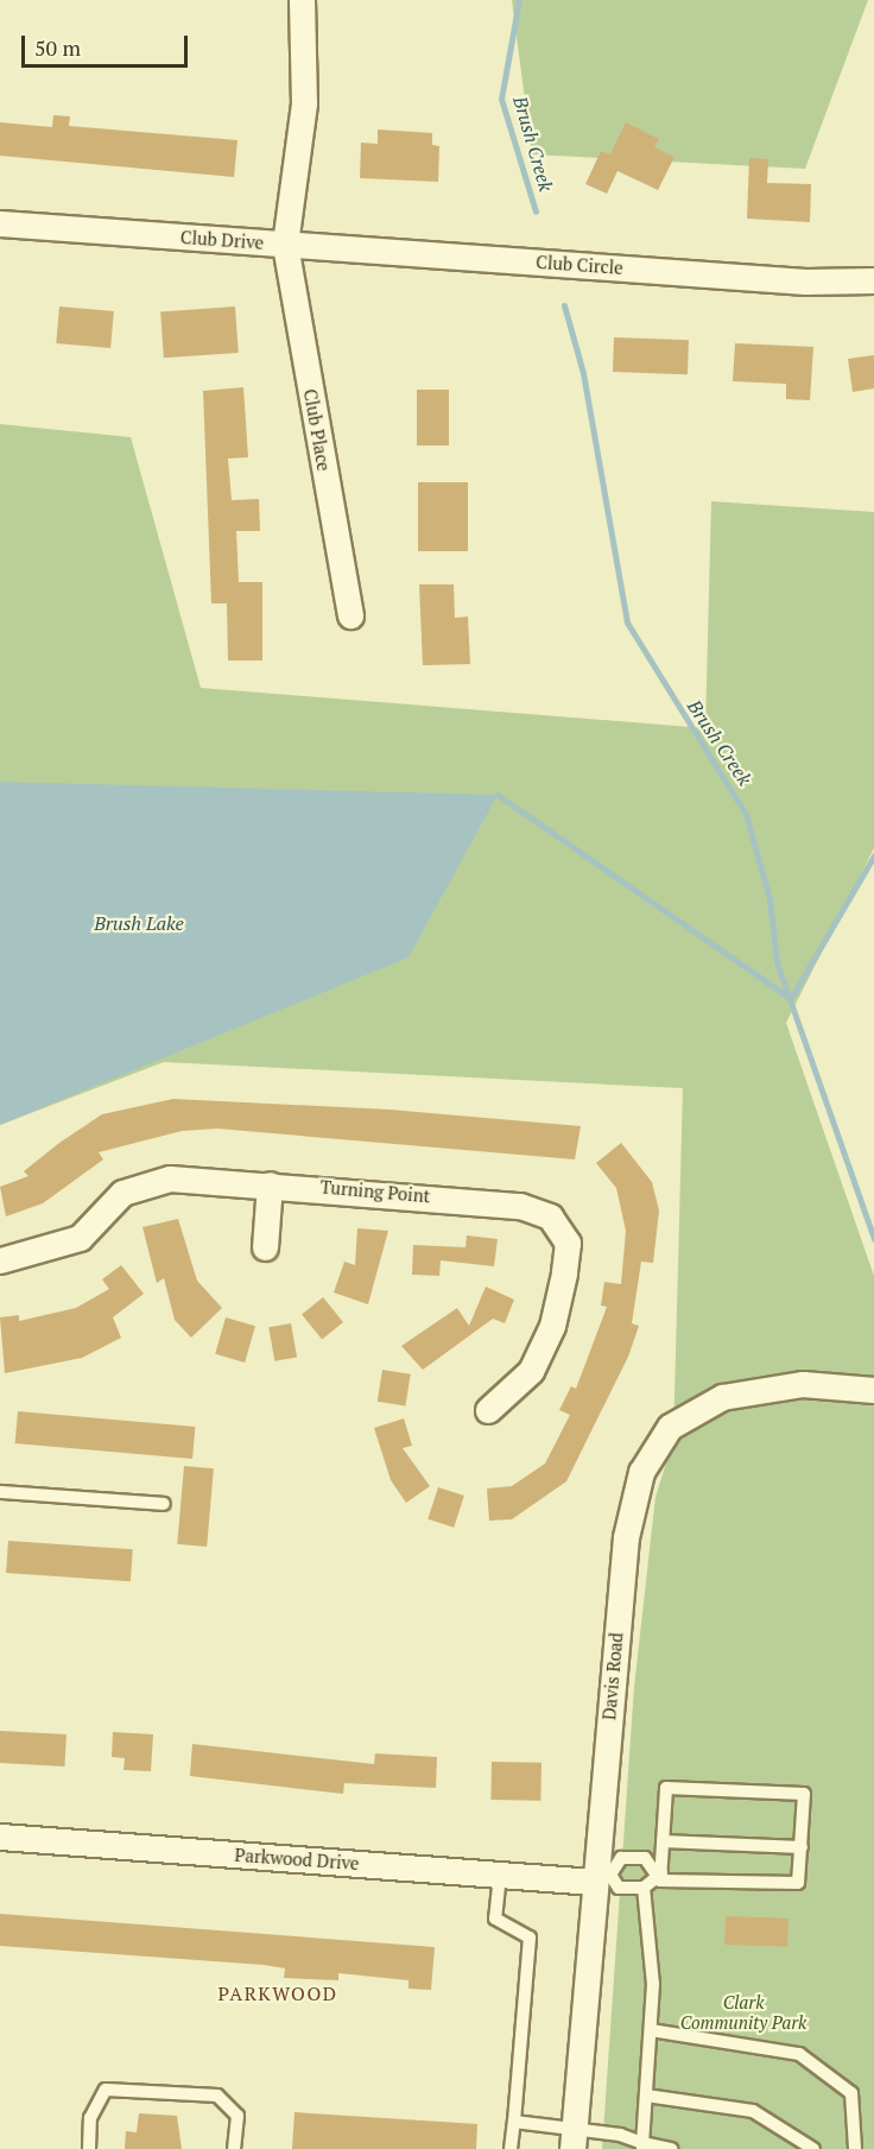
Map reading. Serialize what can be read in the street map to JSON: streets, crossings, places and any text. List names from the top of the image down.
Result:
{
  "streets": {
    "street": [
      "Club Drive",
      "Club Circle",
      "Club Place",
      "Turning Point",
      "Davis Road",
      "Parkwood Drive"
    ]
  },
  "crossings": [
    ["Club Drive", "Club Circle"],
    ["Club Drive", "Club Place"],
    ["Club Circle", "Club Place"],
    ["Davis Road", "Parkwood Drive"]
  ],
  "districts": ["PARKWOOD"],
  "water": ["Brush Creek", "Brush Lake"],
  "parks": ["Clark Community Park"],
  "scale_bar": "50 m"
}
